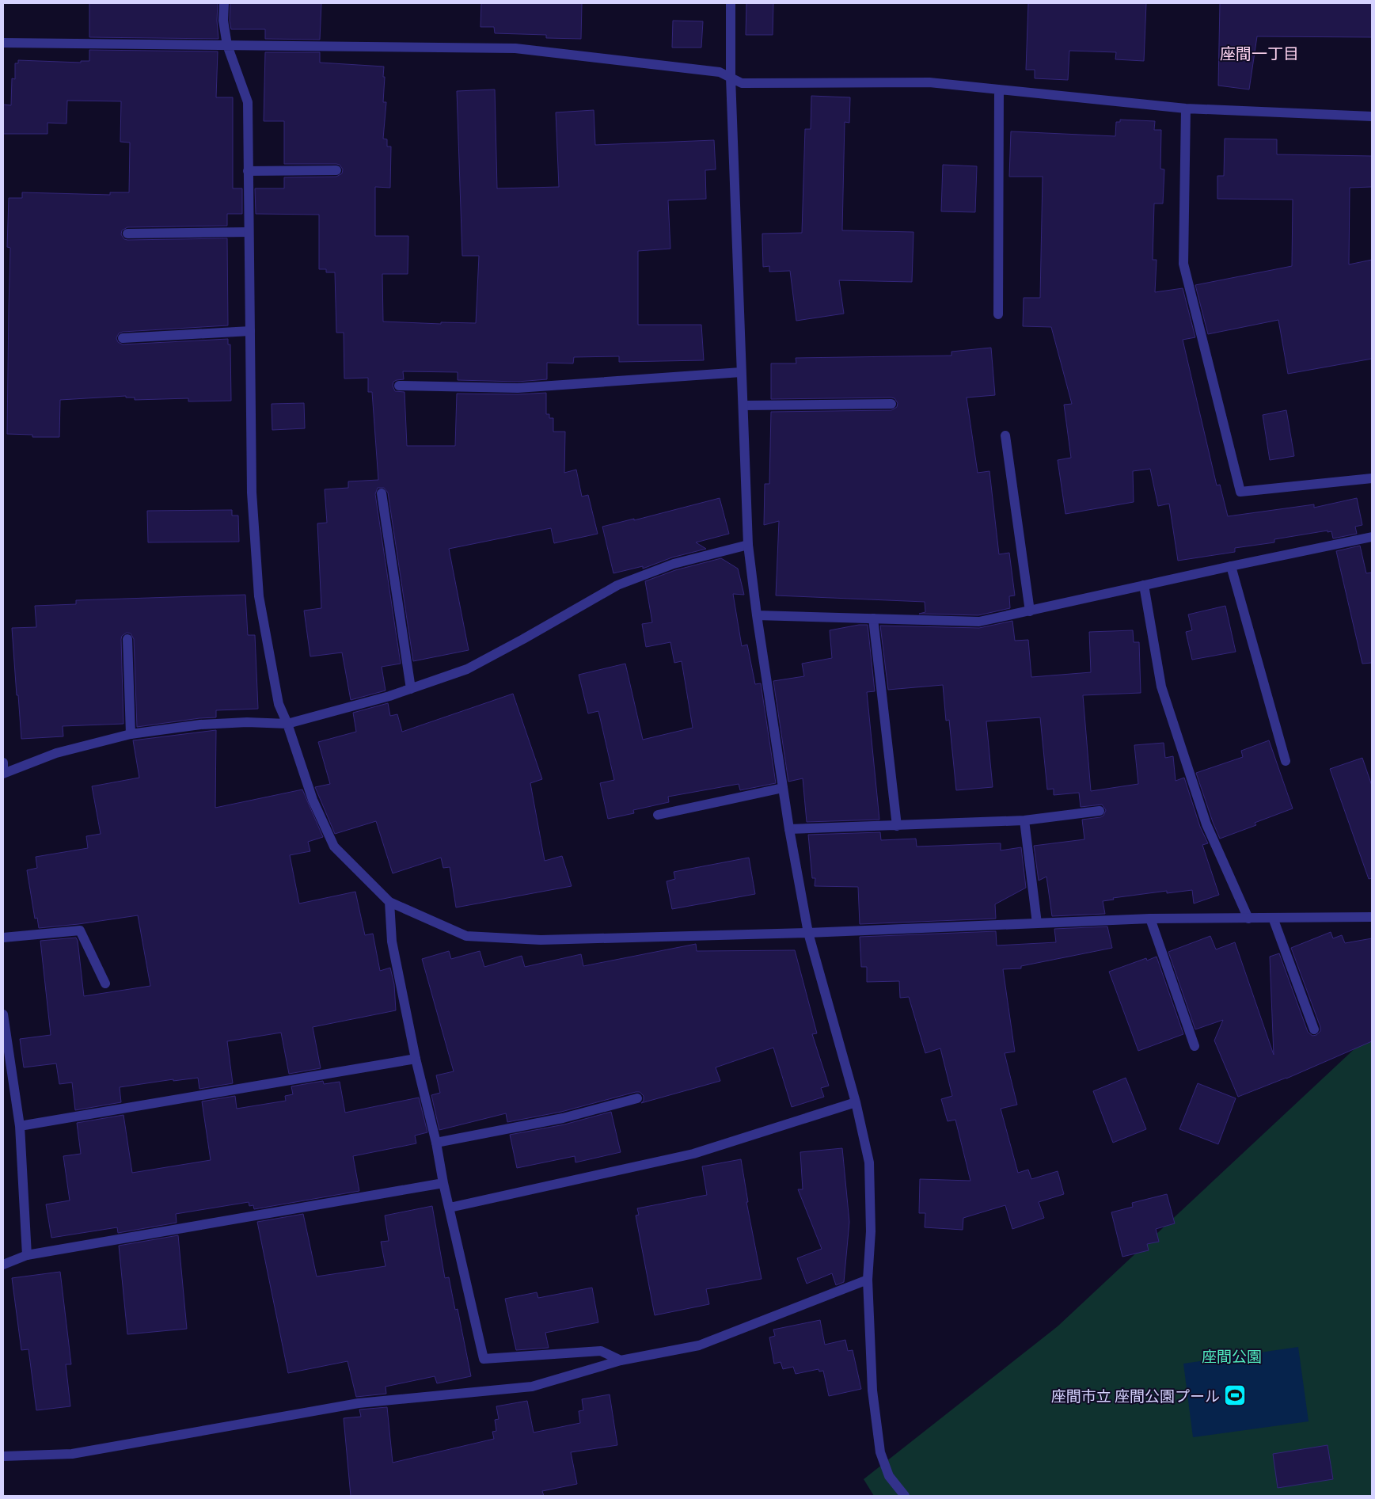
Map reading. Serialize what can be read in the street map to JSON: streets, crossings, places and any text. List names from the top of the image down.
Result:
{
  "districts": ["座間一丁目"],
  "parks": ["座間公園"],
  "places": {
    "sports": ["座間市立 座間公園プール"]
  }
}
